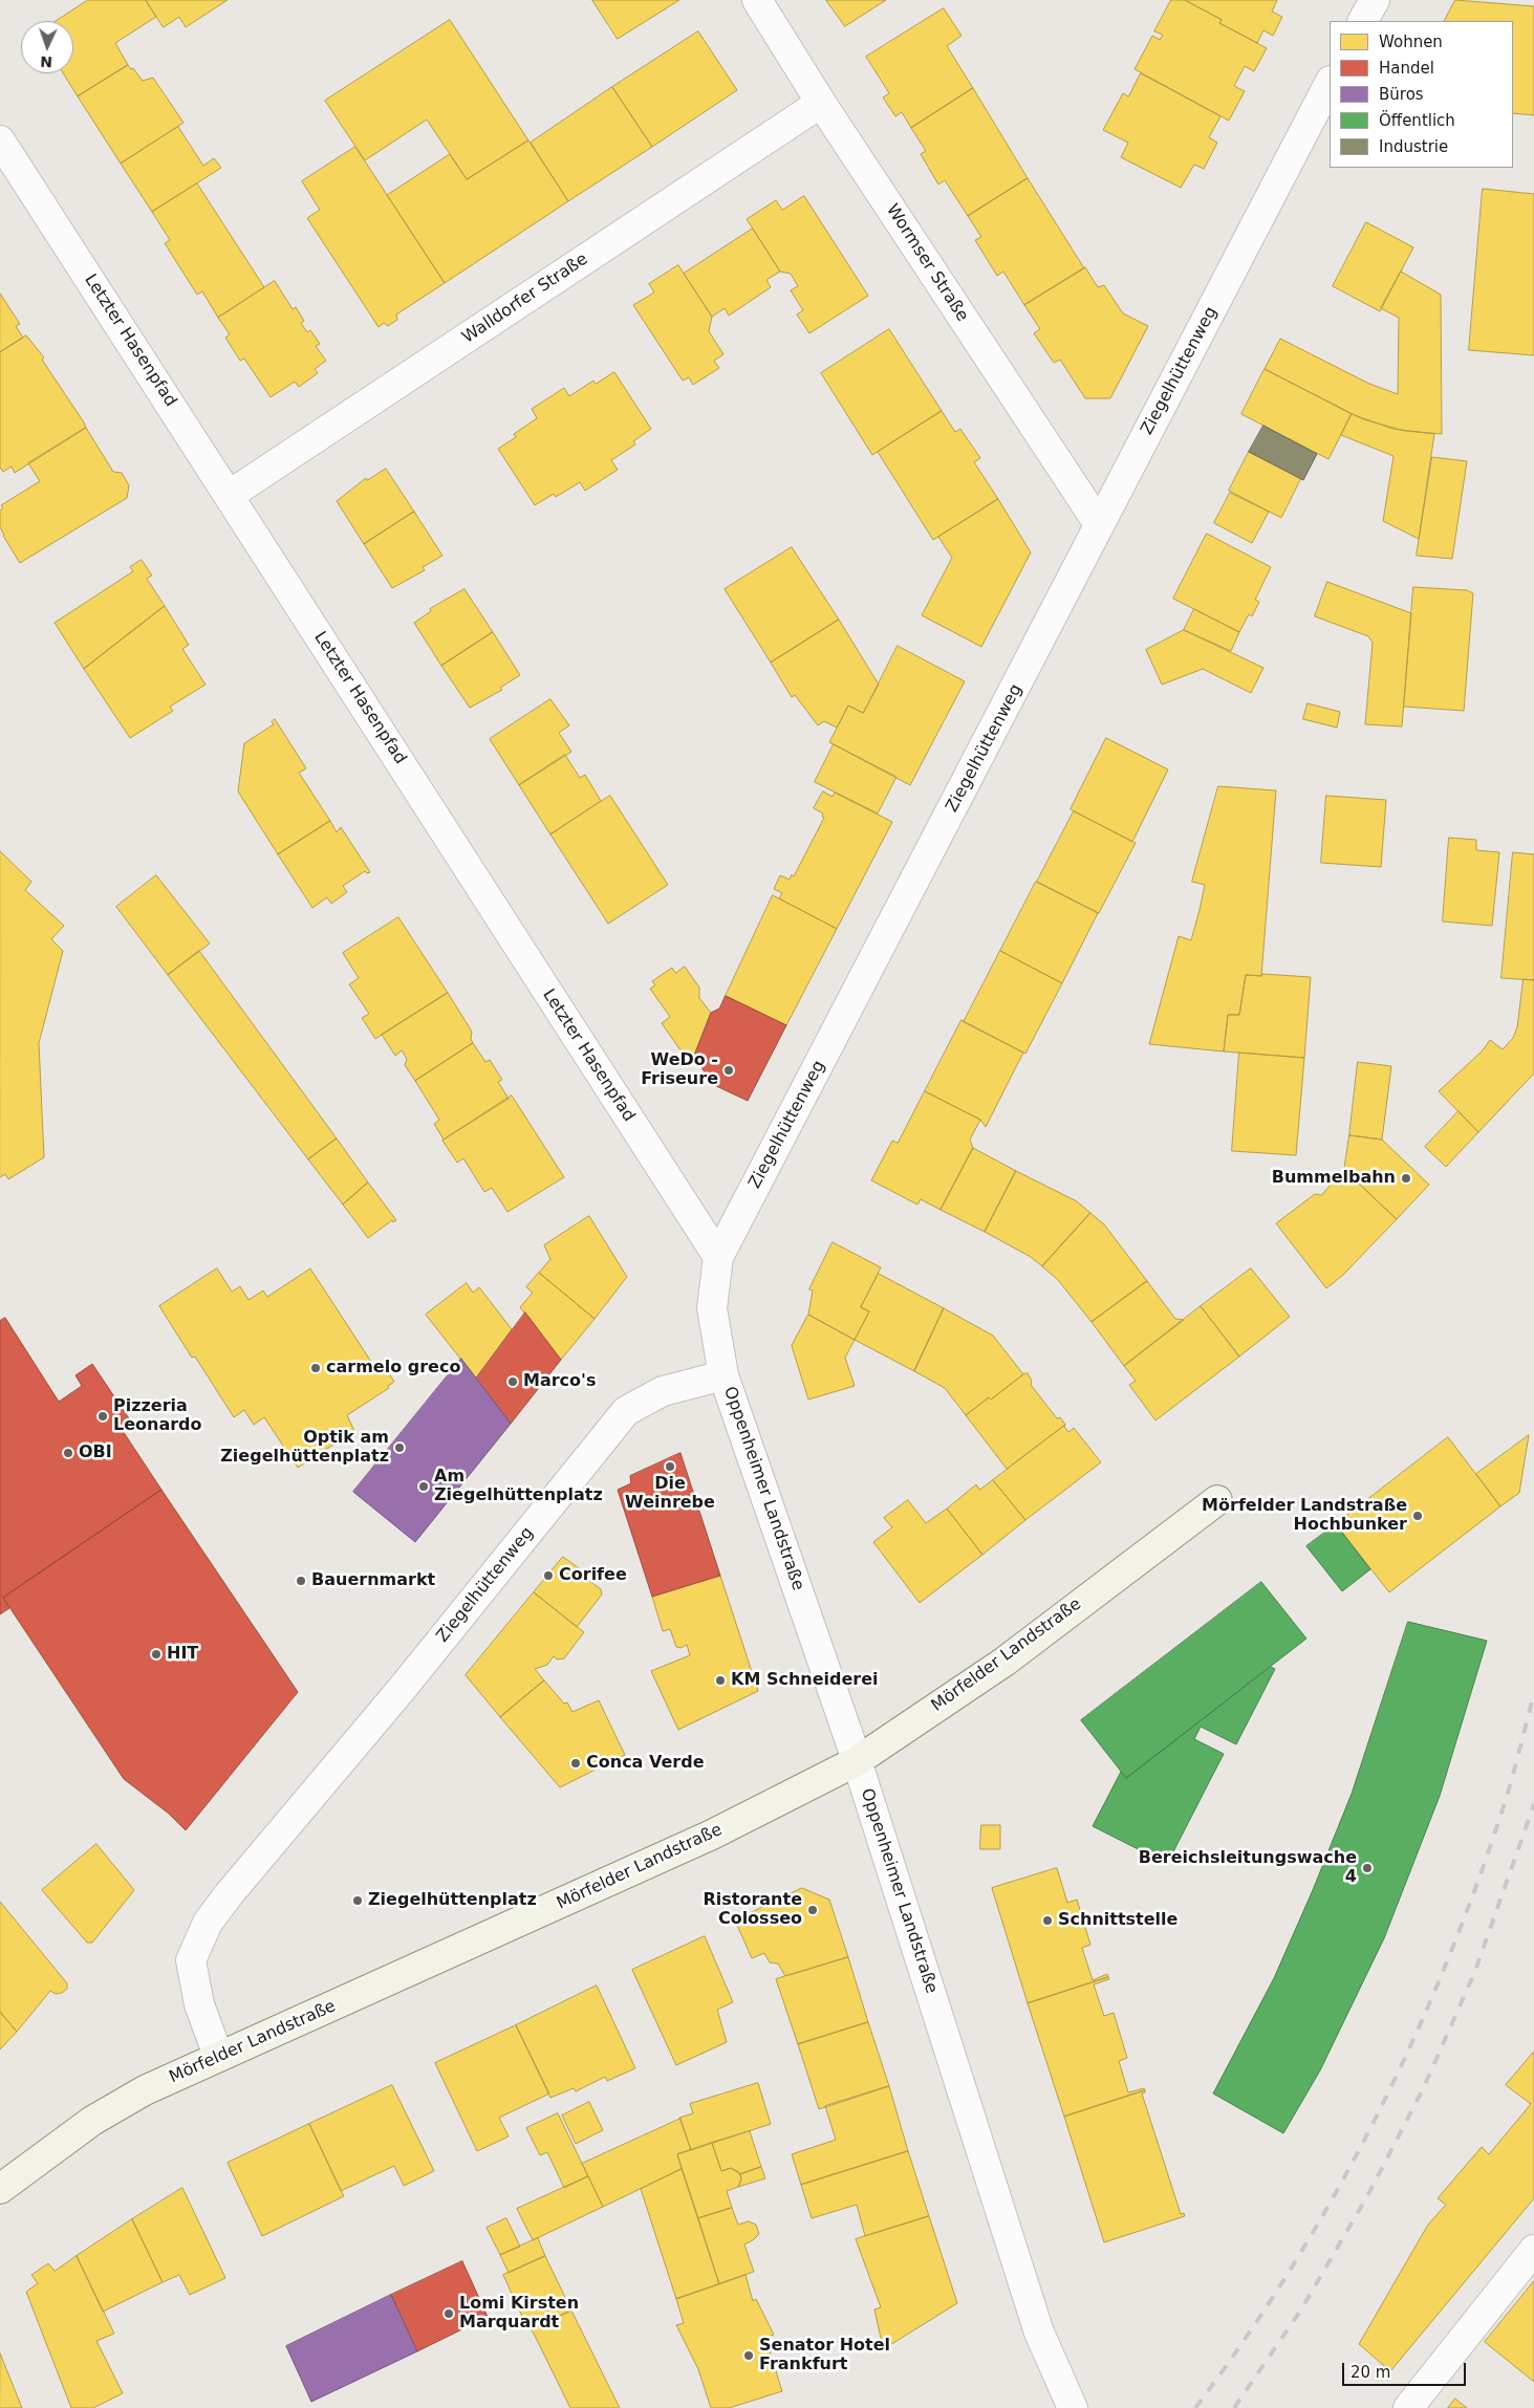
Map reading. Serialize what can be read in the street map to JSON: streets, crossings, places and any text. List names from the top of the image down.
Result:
{
  "streets": {
    "main road": ["Mörfelder Landstraße"],
    "street": [
      "Wormser Straße",
      "Walldorfer Straße",
      "Letzter Hasenpfad",
      "Ziegelhüttenweg",
      "Oppenheimer Landstraße"
    ]
  },
  "crossings": [
    ["Wormser Straße", "Walldorfer Straße"],
    ["Wormser Straße", "Ziegelhüttenweg"],
    ["Walldorfer Straße", "Letzter Hasenpfad"],
    ["Letzter Hasenpfad", "Ziegelhüttenweg"],
    ["Ziegelhüttenweg", "Oppenheimer Landstraße"],
    ["Ziegelhüttenweg", "Mörfelder Landstraße"],
    ["Oppenheimer Landstraße", "Mörfelder Landstraße"]
  ],
  "places": [
    "WeDo - Friseure",
    "Bummelbahn",
    "carmelo greco",
    "Marco's",
    "Pizzeria Leonardo",
    "Optik am Ziegelhüttenplatz",
    "OBI",
    "Die Weinrebe",
    "Am Ziegelhüttenplatz",
    "Mörfelder Landstraße Hochbunker",
    "Corifee",
    "Bauernmarkt",
    "HIT",
    "KM Schneiderei",
    "Conca Verde",
    "Bereichsleitungswache 4",
    "Ziegelhüttenplatz",
    "Ristorante Colosseo",
    "Schnittstelle",
    "Lomi Kirsten Marquardt",
    "Senator Hotel Frankfurt"
  ],
  "legend": [
    "Wohnen",
    "Handel",
    "Büros",
    "Öffentlich",
    "Industrie"
  ],
  "scale_bar": "20 m",
  "north": "bottom"
}
